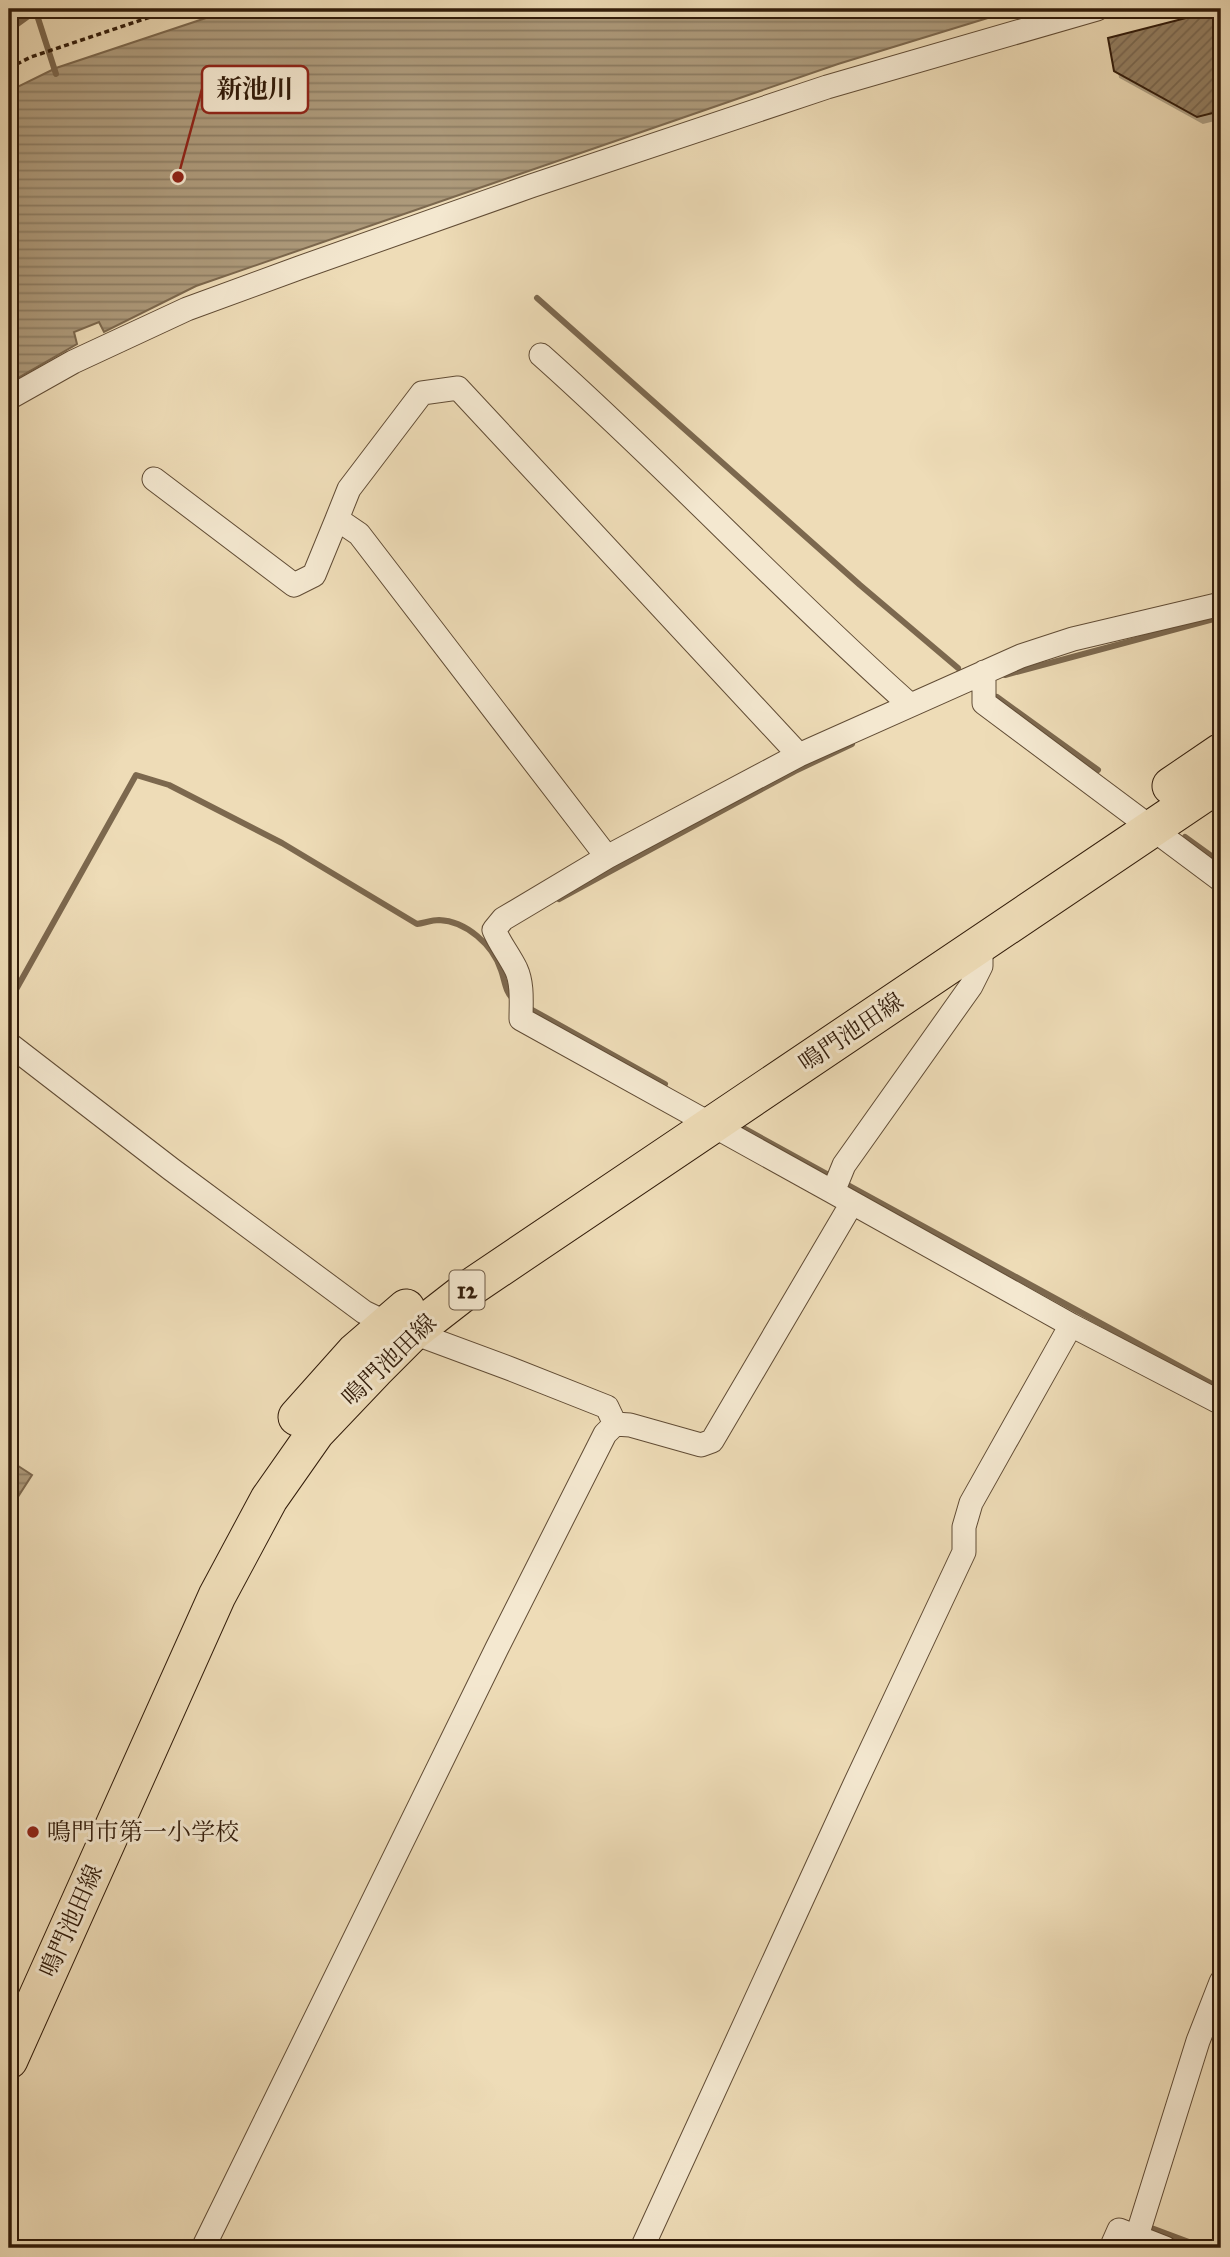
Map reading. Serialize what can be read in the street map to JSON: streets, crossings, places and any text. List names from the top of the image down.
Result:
{
  "streets": {
    "main road": ["鳴門池田線", "12"]
  },
  "places": ["新池川", "鳴門市第一小学校"]
}
